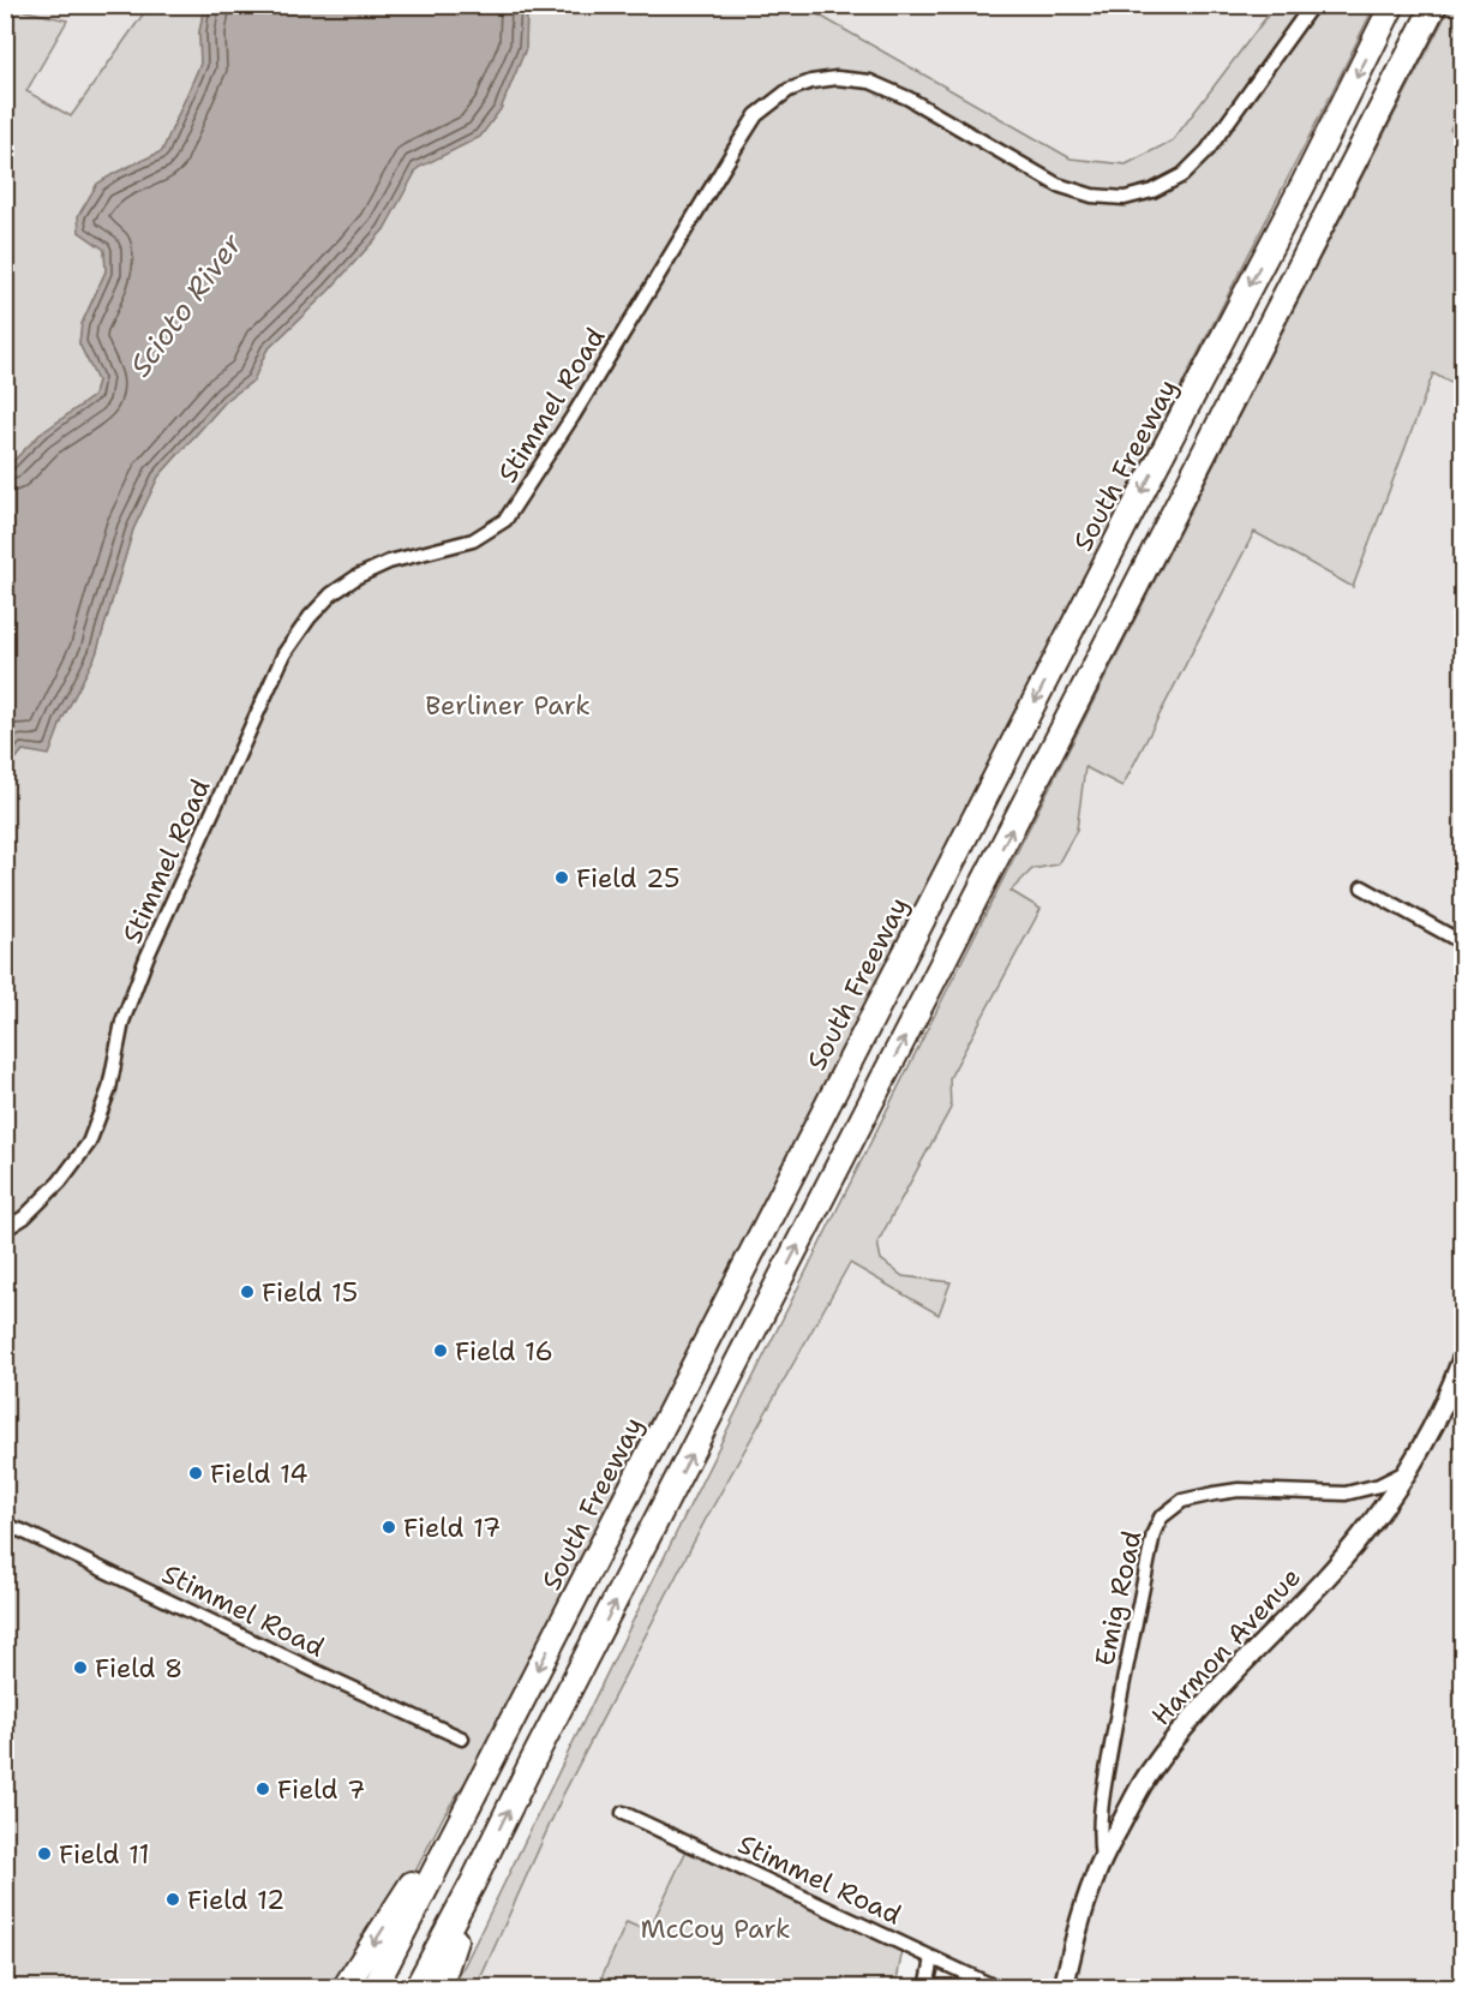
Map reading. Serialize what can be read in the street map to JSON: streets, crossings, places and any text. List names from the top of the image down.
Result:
{
  "streets": {
    "highway": ["South Freeway"],
    "main road": ["Harmon Avenue"],
    "street": ["Stimmel Road", "Emig Road"]
  },
  "crossings": [
    ["Emig Road", "Harmon Avenue"]
  ],
  "water": ["Scioto River"],
  "parks": ["Berliner Park", "McCoy Park"],
  "places": [
    "Field 25",
    "Field 15",
    "Field 16",
    "Field 14",
    "Field 17",
    "Field 8",
    "Field 7",
    "Field 11",
    "Field 12"
  ]
}
